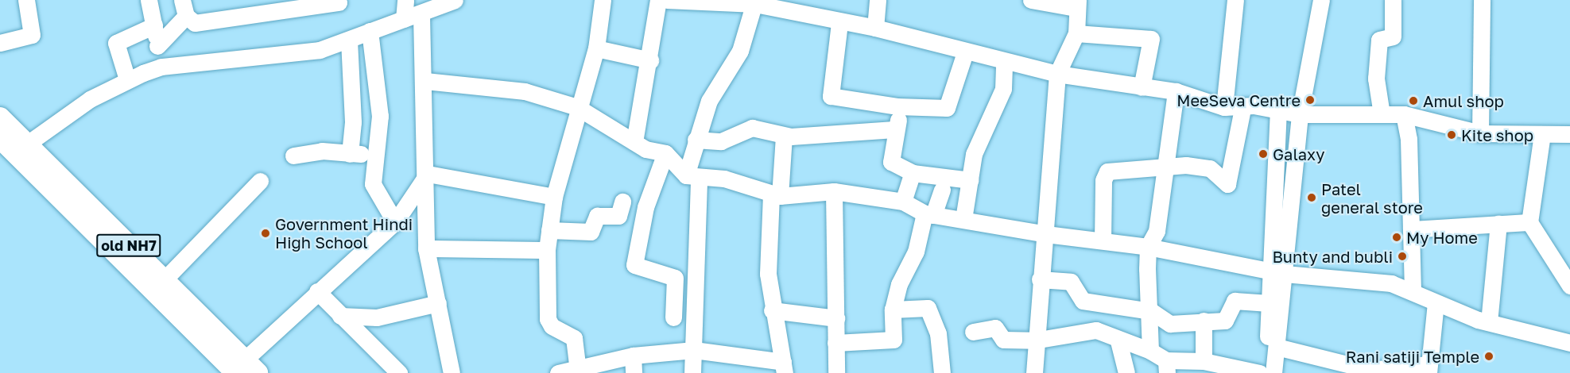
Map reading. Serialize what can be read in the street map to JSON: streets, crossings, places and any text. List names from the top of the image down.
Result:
{
  "streets": {
    "main road": ["old NH7"]
  },
  "places": [
    "MeeSeva Centre",
    "Amul shop",
    "Kite shop",
    "Galaxy",
    "Patel general store",
    "Government Hindi High School",
    "My Home",
    "Bunty and bubli",
    "Rani satiji Temple"
  ]
}
